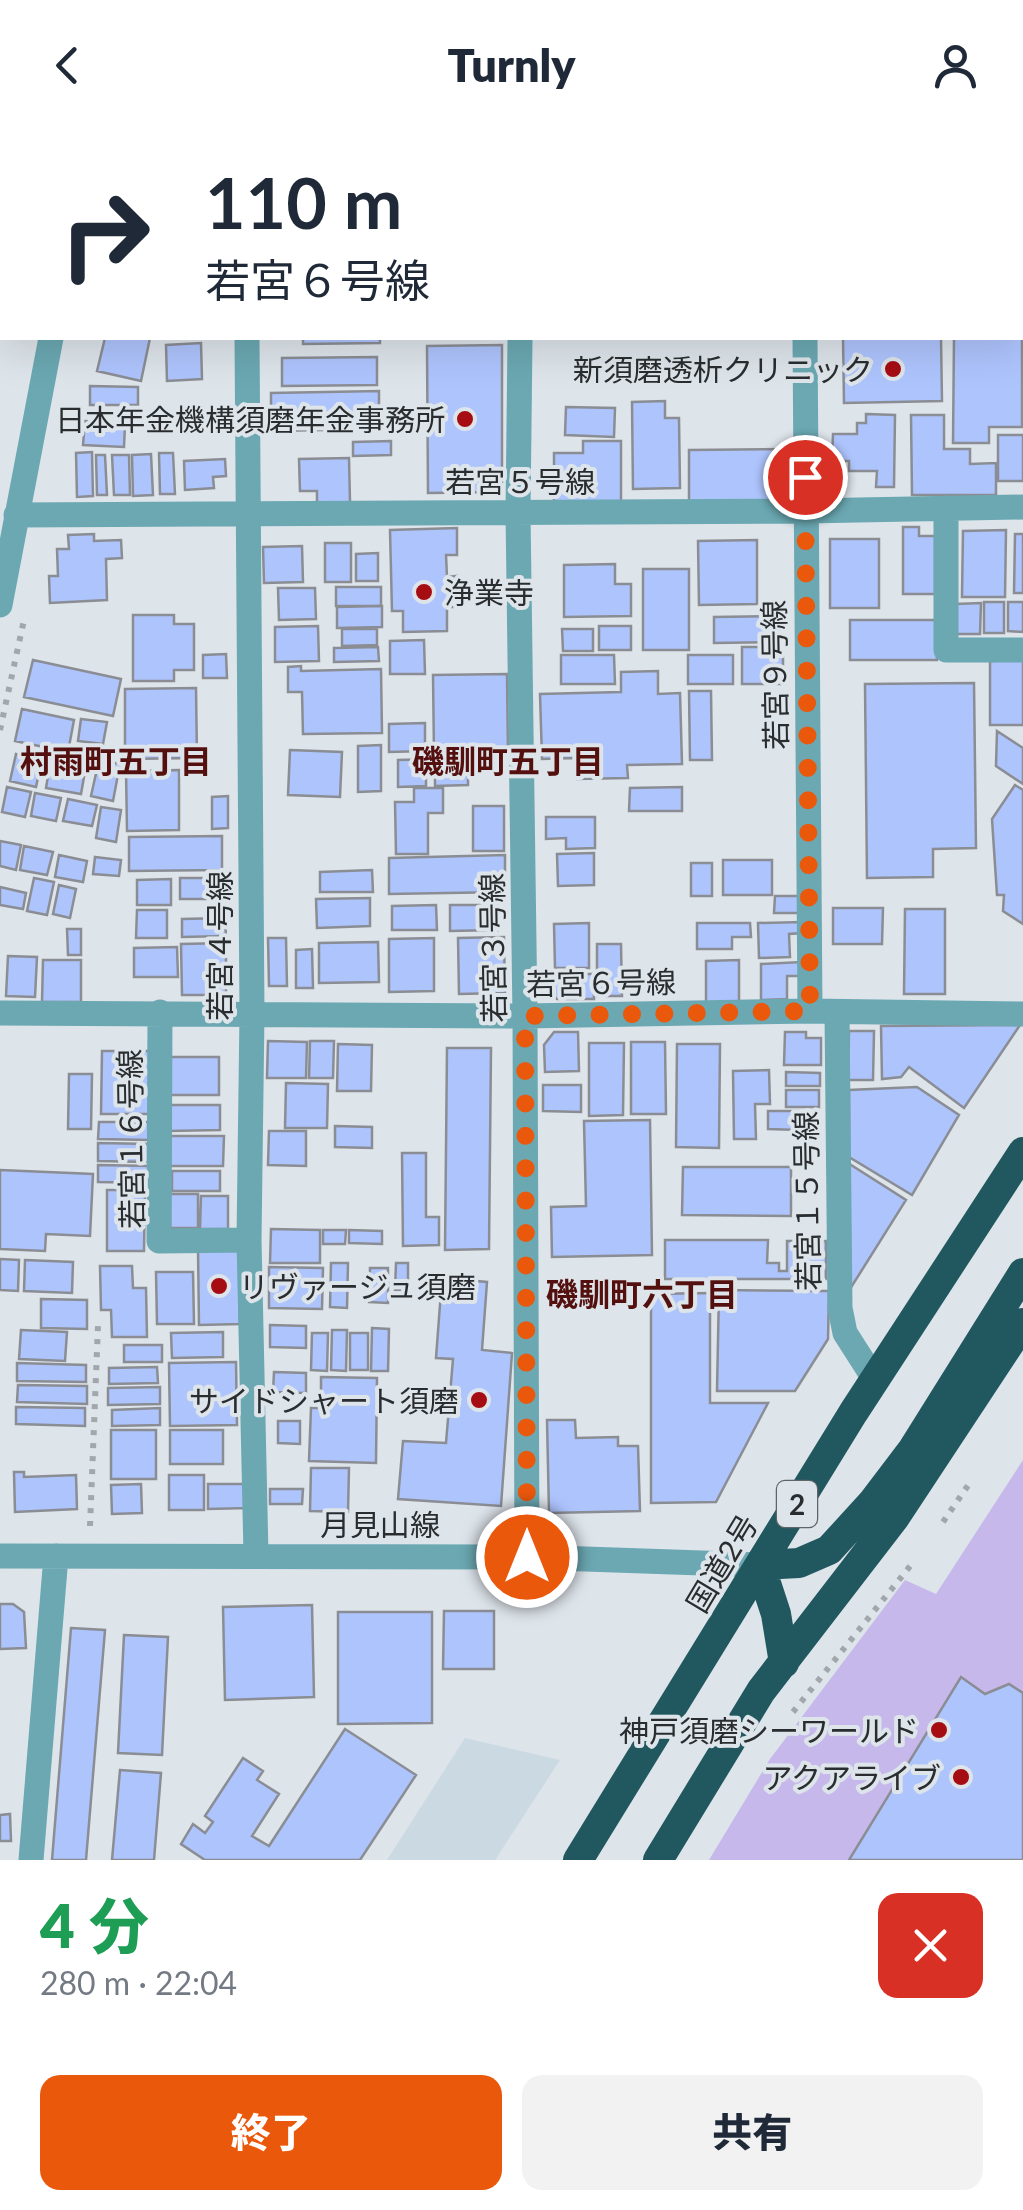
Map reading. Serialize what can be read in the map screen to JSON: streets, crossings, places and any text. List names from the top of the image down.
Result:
{
  "streets": {
    "highway": ["2", "国道2号"],
    "street": [
      "若宮５号線",
      "若宮９号線",
      "若宮４号線",
      "若宮３号線",
      "若宮６号線",
      "若宮１６号線",
      "若宮１５号線",
      "月見山線"
    ]
  },
  "crossings": [
    ["若宮５号線", "若宮９号線"],
    ["若宮５号線", "若宮４号線"],
    ["若宮５号線", "若宮３号線"],
    ["若宮９号線", "若宮６号線"],
    ["若宮４号線", "若宮６号線"],
    ["若宮４号線", "若宮１６号線"],
    ["若宮４号線", "月見山線"],
    ["若宮３号線", "若宮６号線"],
    ["若宮３号線", "月見山線"],
    ["若宮６号線", "若宮１６号線"],
    ["若宮６号線", "若宮１５号線"],
    ["若宮１５号線", "国道2号"],
    ["2", "月見山線"],
    ["2", "国道2号"],
    ["月見山線", "国道2号"]
  ],
  "districts": ["村雨町五丁目", "磯馴町五丁目", "磯馴町六丁目"],
  "places": [
    "新須磨透析クリニック",
    "日本年金機構須磨年金事務所",
    "浄業寺",
    "リヴァージュ須磨",
    "サイドシャート須磨",
    "神戸須磨シーワールド",
    "アクアライブ"
  ],
  "page": {
    "header": "Turnly",
    "turn": ["110 m", "若宮６号線"],
    "heading": ["4 分", "280 m · 22:04"],
    "buttons": ["終了", "共有"]
  }
}
